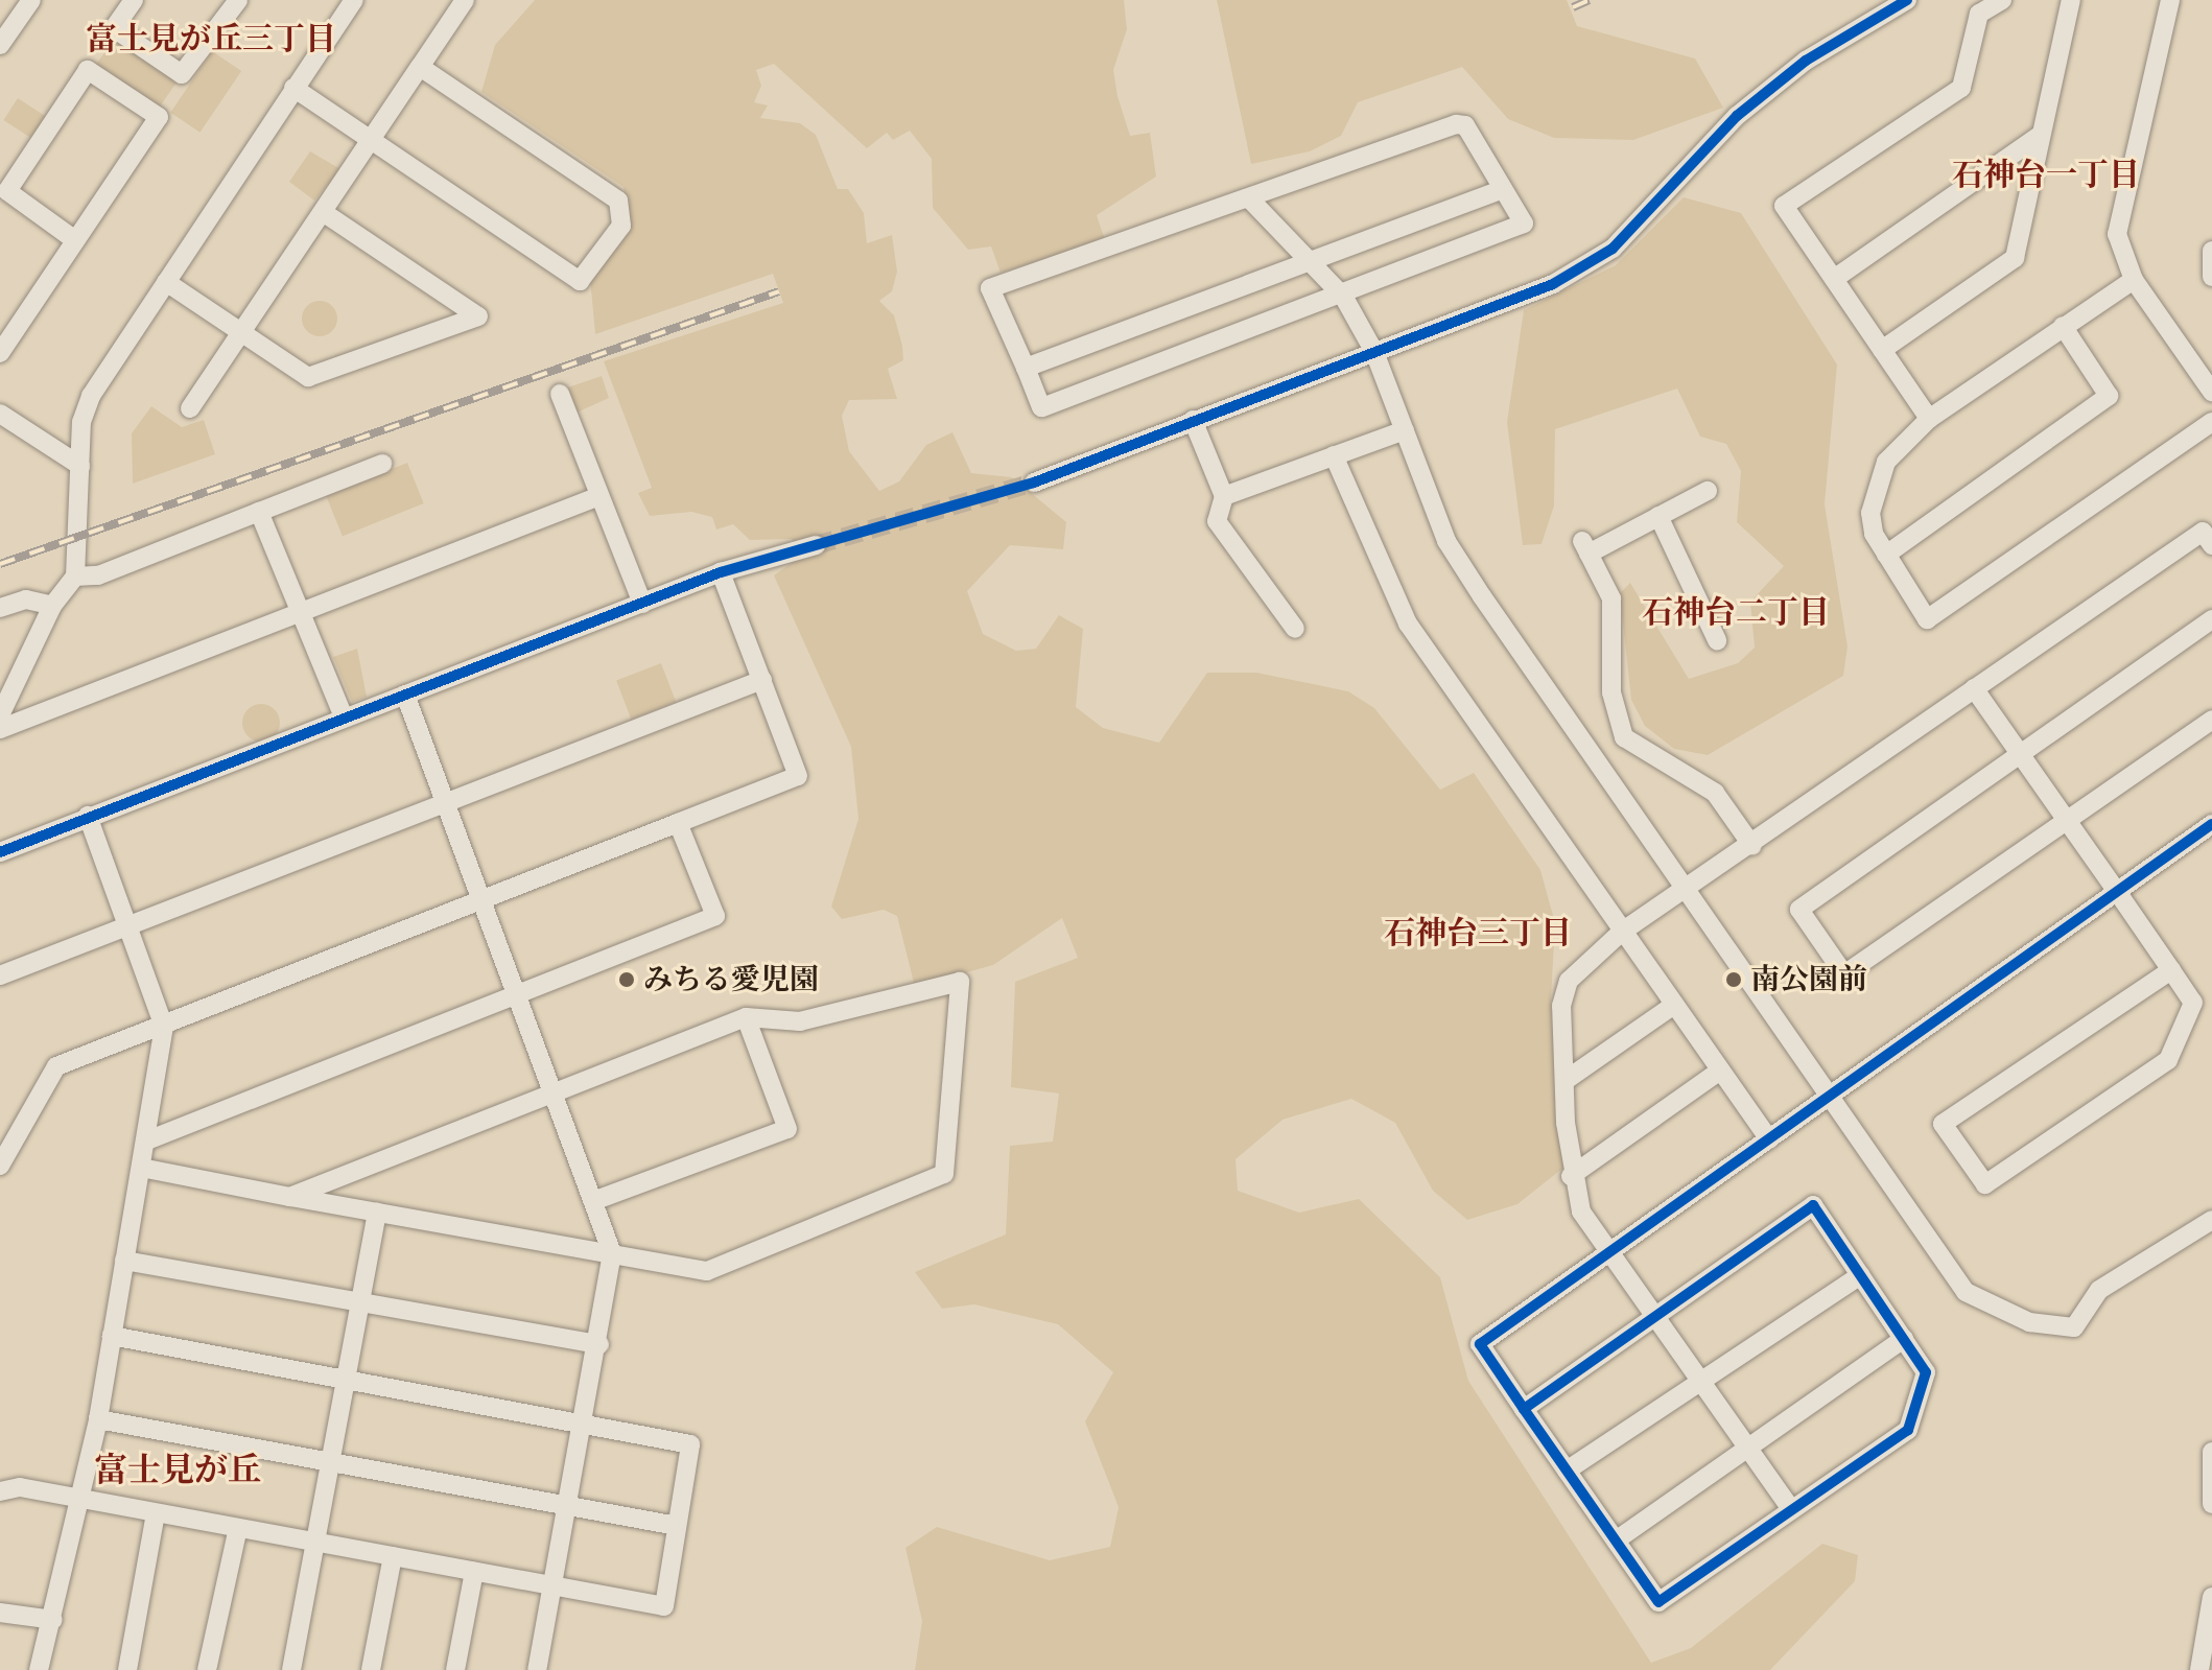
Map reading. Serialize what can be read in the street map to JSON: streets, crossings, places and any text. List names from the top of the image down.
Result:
{
  "districts": [
    "富士見が丘三丁目",
    "石神台一丁目",
    "石神台二丁目",
    "石神台三丁目",
    "富士見が丘"
  ],
  "places": ["みちる愛児園", "南公園前"]
}
